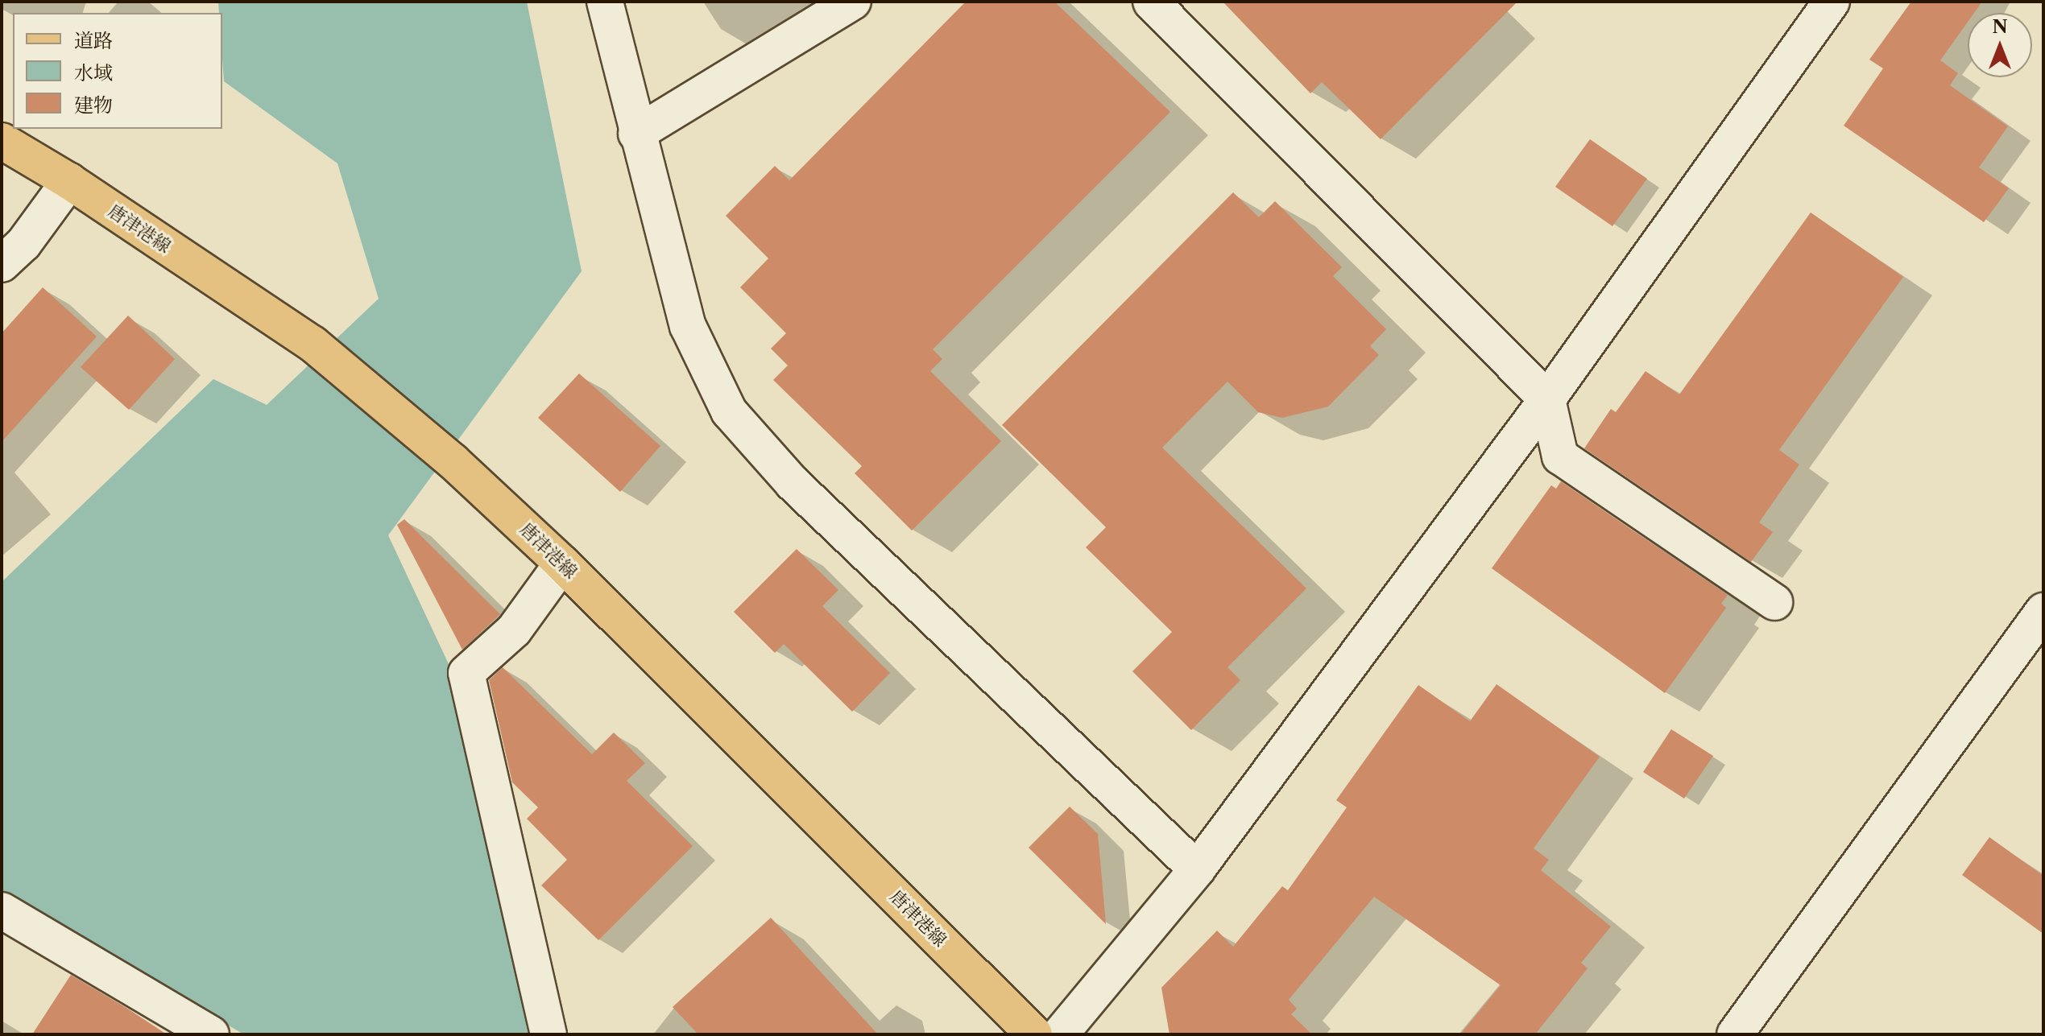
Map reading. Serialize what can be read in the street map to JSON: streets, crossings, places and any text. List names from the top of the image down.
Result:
{
  "streets": {
    "main road": ["唐津港線"]
  },
  "legend": ["道路", "水域", "建物"],
  "north": "top"
}
